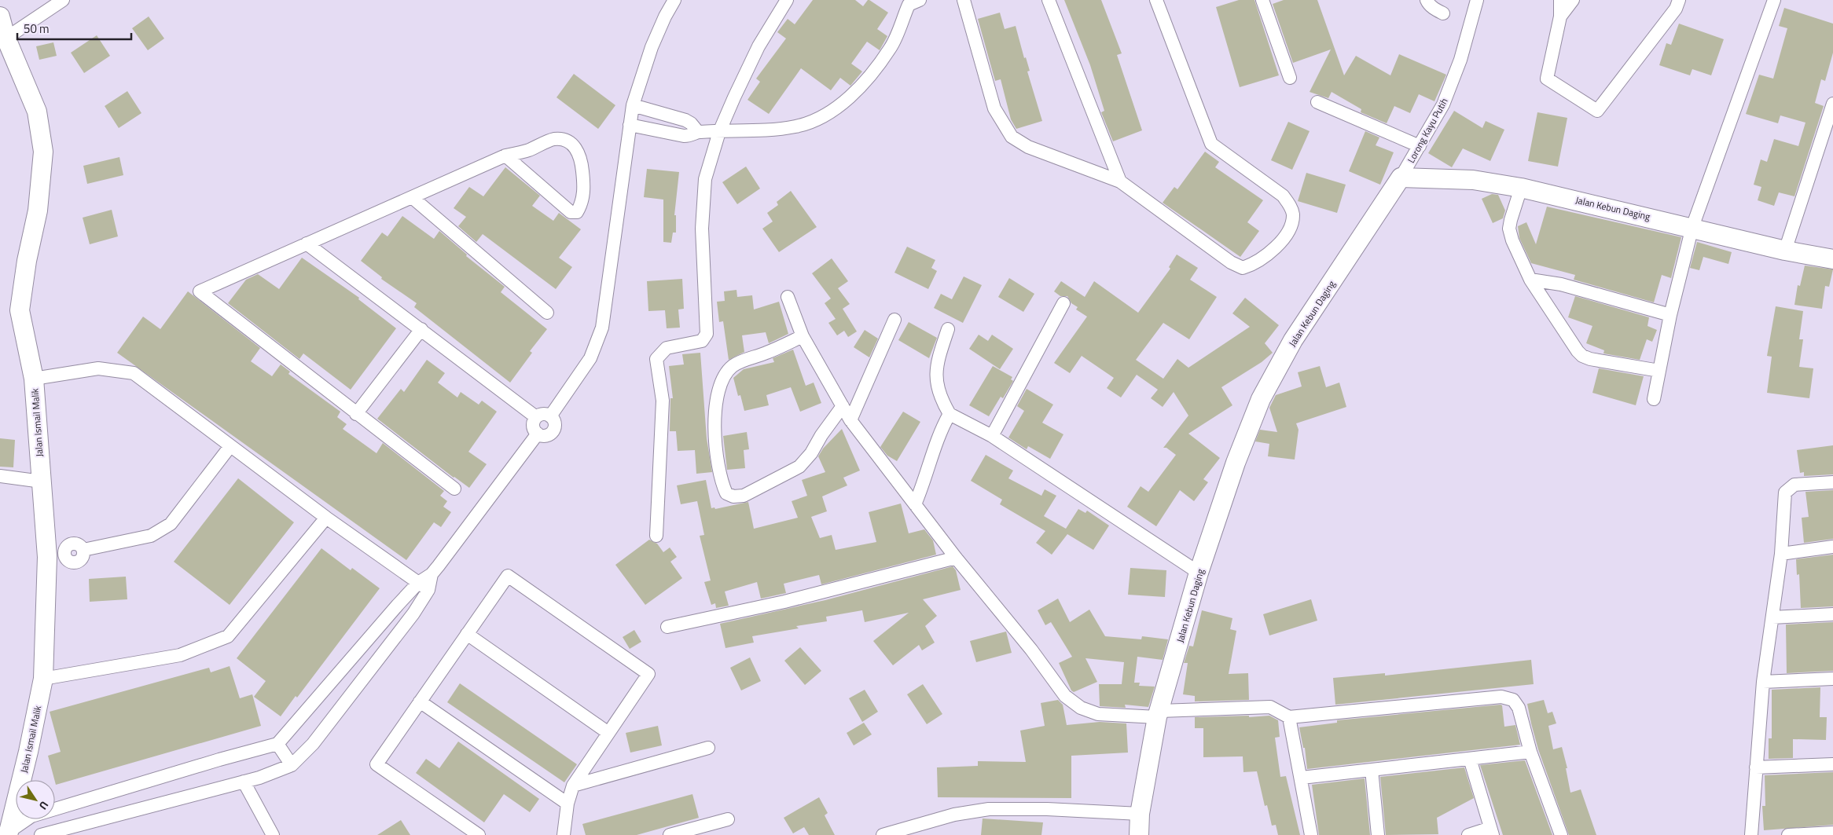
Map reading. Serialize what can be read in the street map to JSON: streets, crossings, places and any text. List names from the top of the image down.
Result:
{
  "streets": {
    "street": ["Lorong Kayu Putih", "Jalan Kebun Daging", "Jalan Ismail Malik"]
  },
  "crossings": [
    ["Lorong Kayu Putih", "Jalan Kebun Daging"]
  ],
  "scale_bar": "50 m",
  "north": "bottom right"
}
